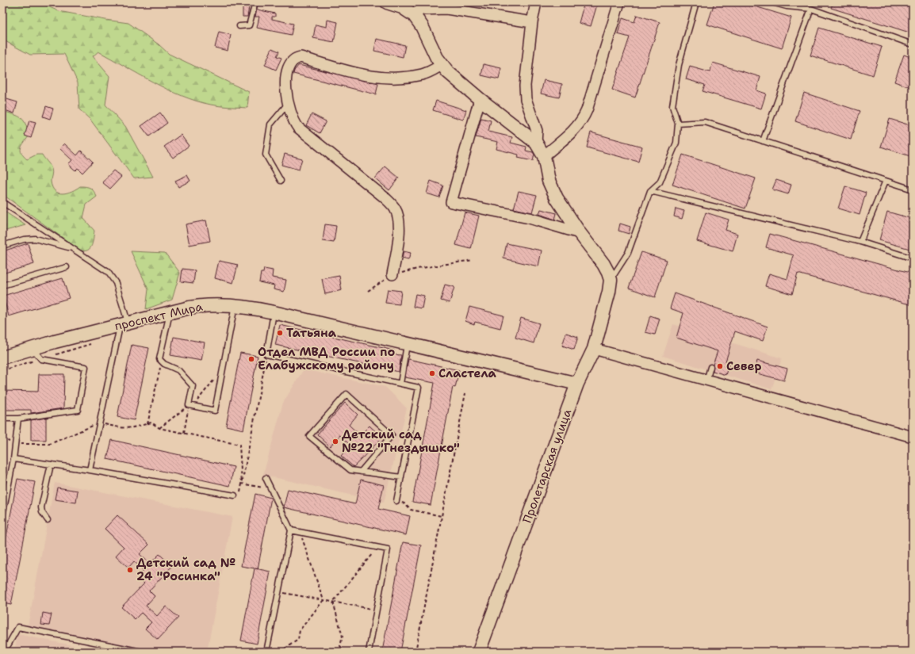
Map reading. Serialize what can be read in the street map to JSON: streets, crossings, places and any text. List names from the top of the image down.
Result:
{
  "streets": {
    "street": ["проспект Мира", "Пролетарская улица"]
  },
  "crossings": [
    ["проспект Мира", "Пролетарская улица"]
  ],
  "places": [
    "Татьяна",
    "Отдел МВД России по Елабужскому району",
    "Север",
    "Сластела",
    "Детский сад №22 \"Гнездышко\"",
    "Детский сад № 24 \"Росинка\""
  ]
}
